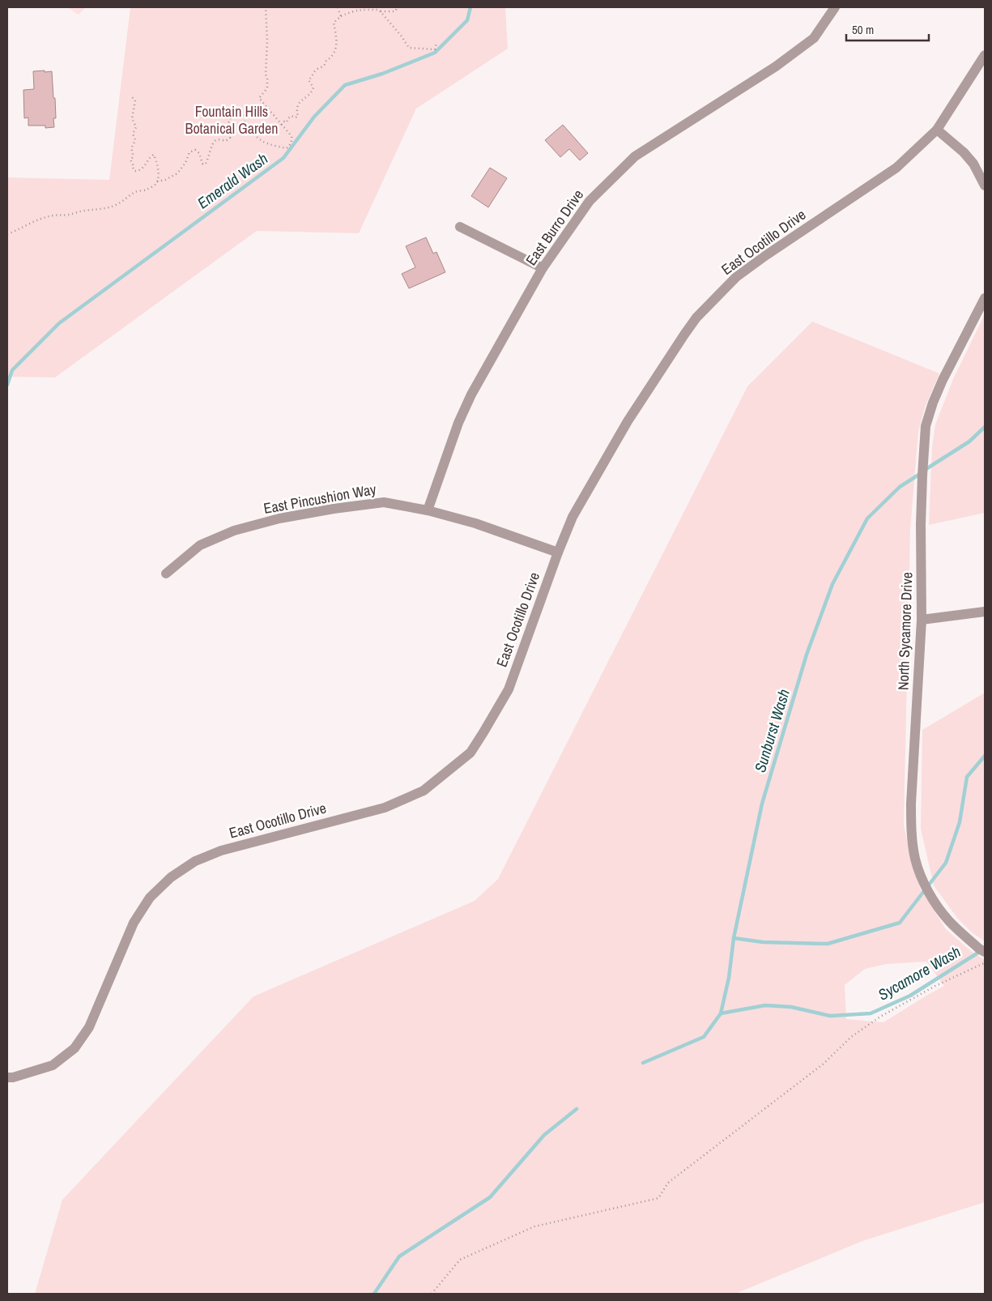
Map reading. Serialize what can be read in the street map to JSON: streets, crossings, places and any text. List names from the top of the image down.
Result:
{
  "streets": {
    "street": [
      "East Burro Drive",
      "East Ocotillo Drive",
      "East Pincushion Way",
      "North Sycamore Drive"
    ]
  },
  "crossings": [
    ["East Burro Drive", "East Pincushion Way"],
    ["East Ocotillo Drive", "East Pincushion Way"]
  ],
  "water": ["Emerald Wash", "Sunburst Wash", "Sycamore Wash"],
  "parks": ["Fountain Hills Botanical Garden"],
  "scale_bar": "50 m"
}
